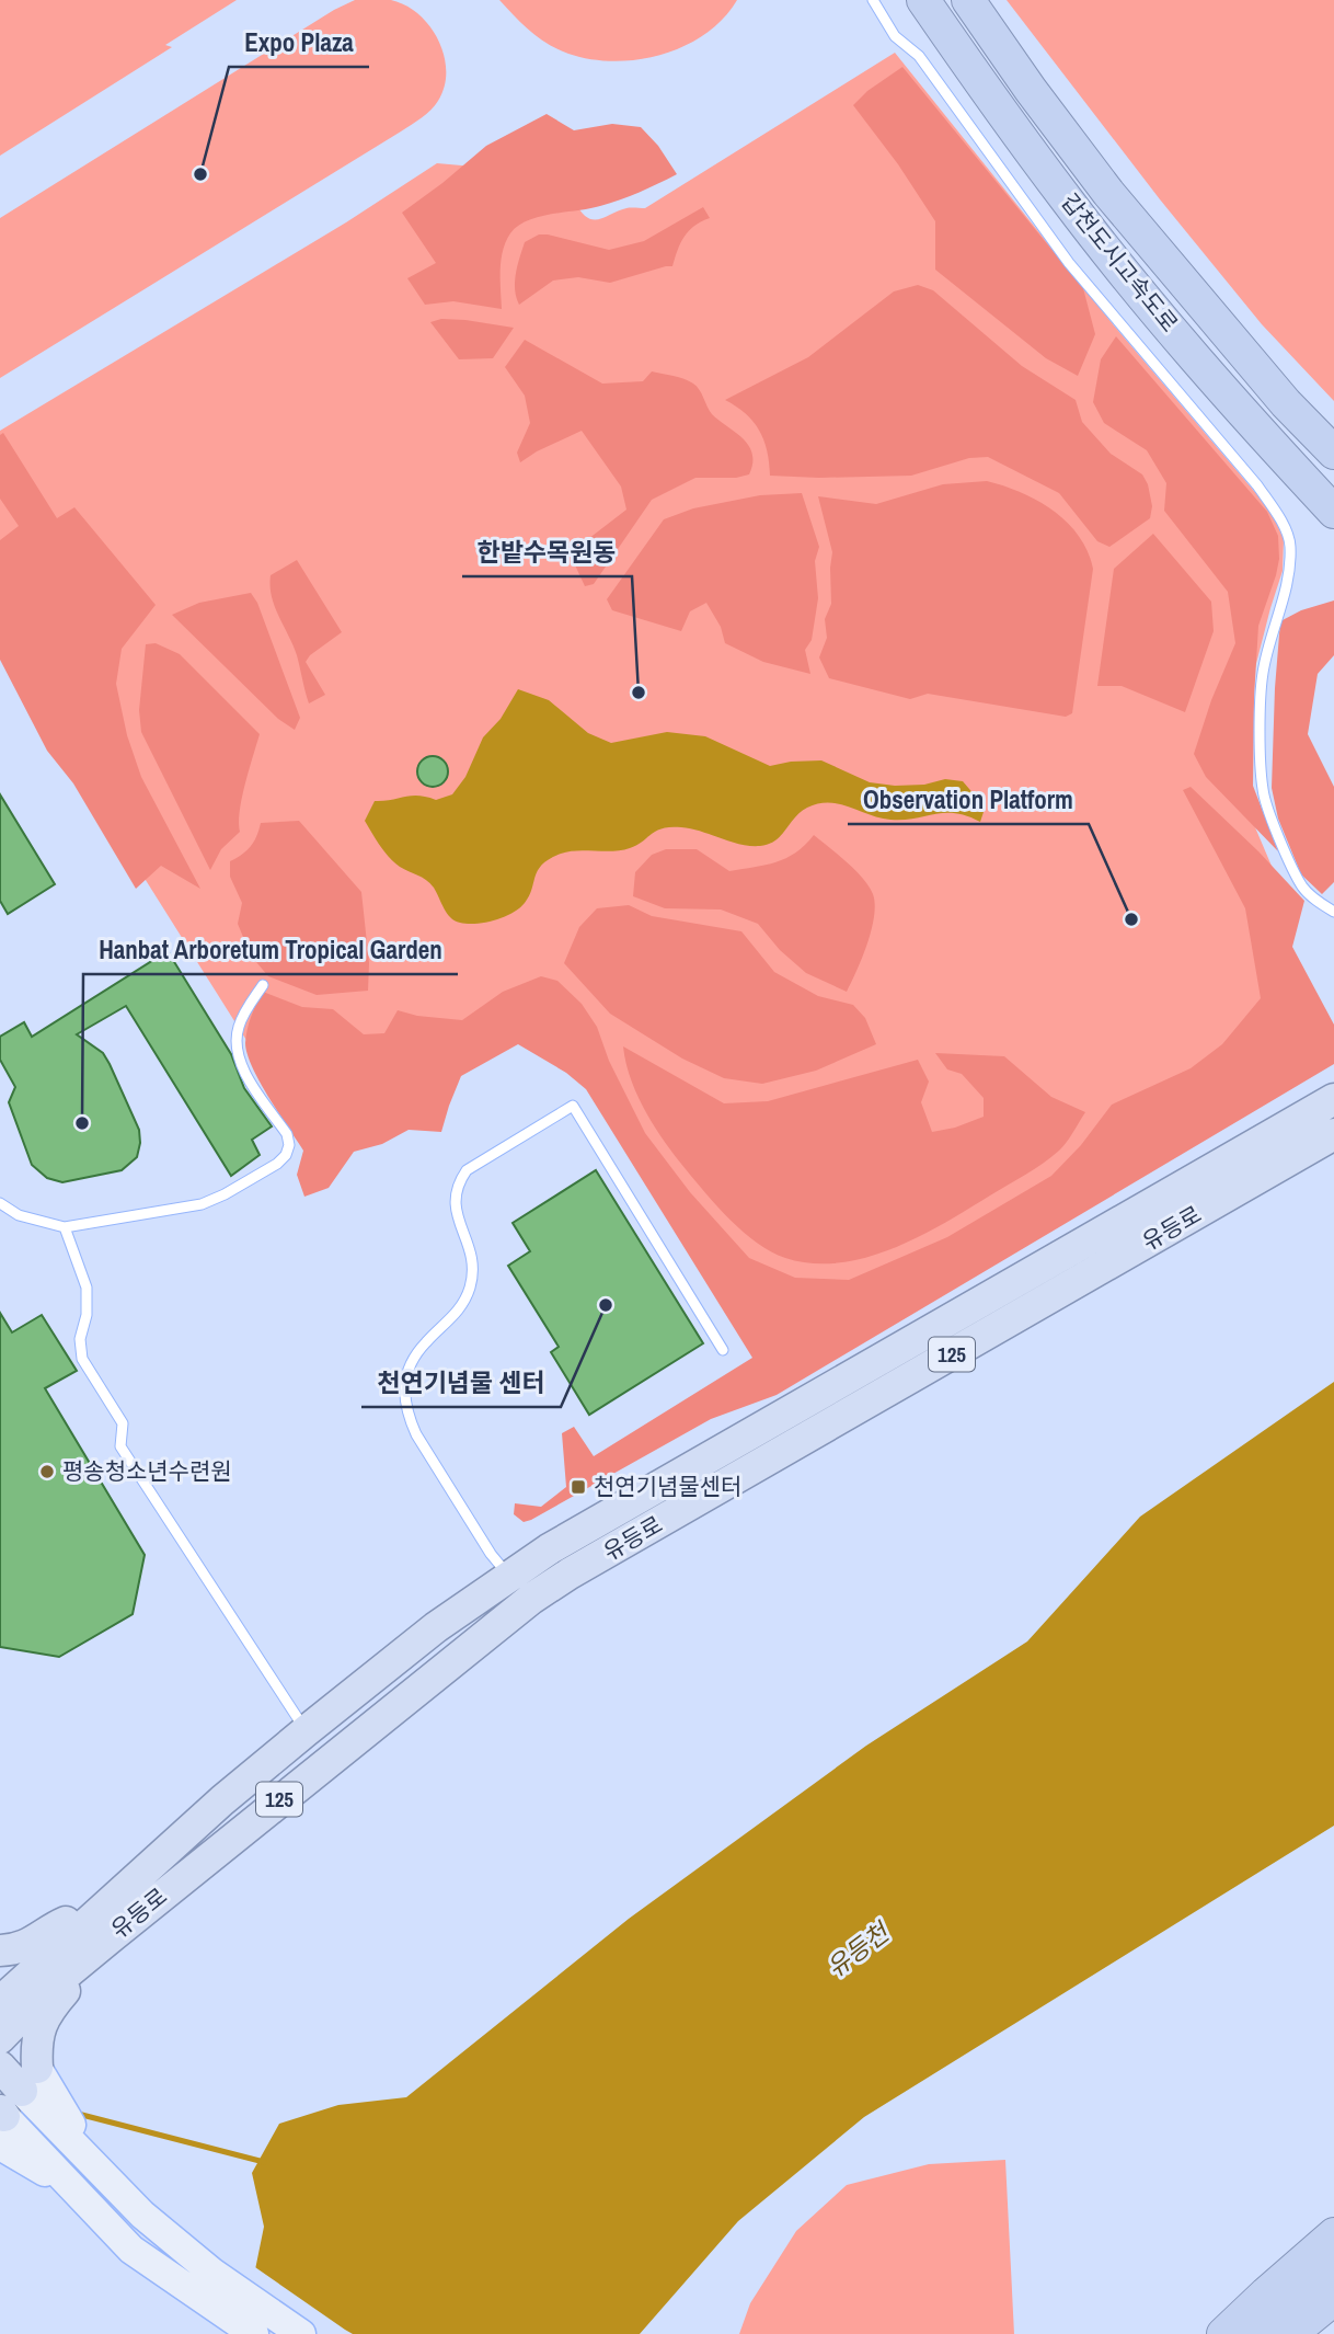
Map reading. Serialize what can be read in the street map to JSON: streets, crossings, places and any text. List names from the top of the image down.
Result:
{
  "streets": {
    "highway": ["갑천도시고속도로"],
    "main road": ["유등로", "125"]
  },
  "water": ["유등천"],
  "places": {
    "other": [
      "Expo Plaza",
      "한밭수목원동",
      "Observation Platform",
      "Hanbat Arboretum Tropical Garden",
      "천연기념물 센터",
      "평송청소년수련원"
    ],
    "transit": ["천연기념물센터"]
  }
}
